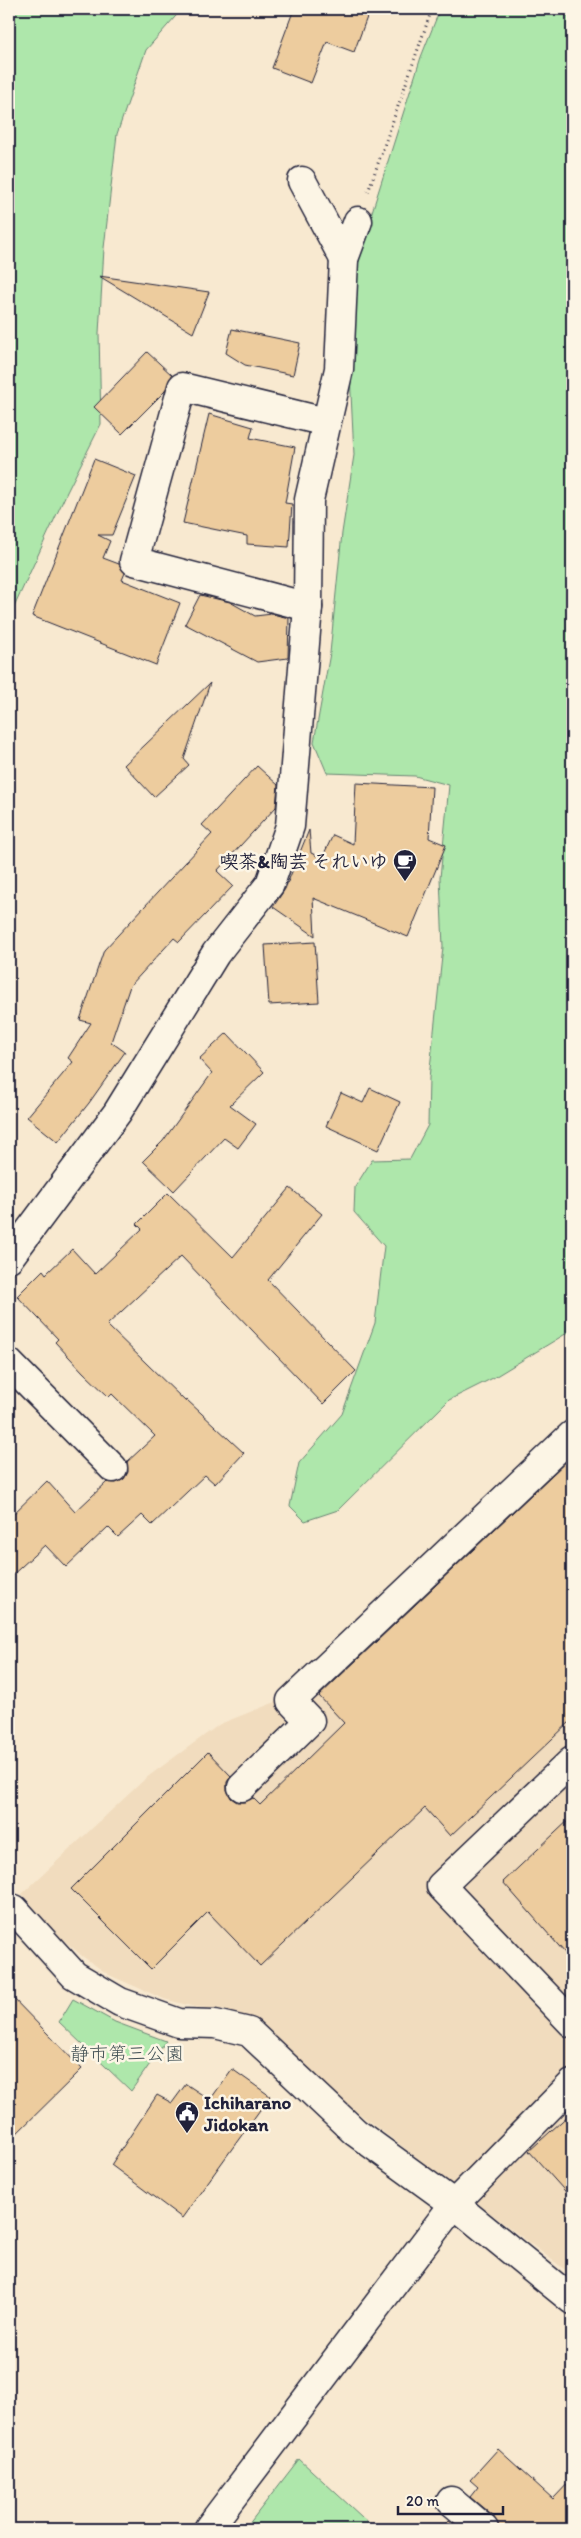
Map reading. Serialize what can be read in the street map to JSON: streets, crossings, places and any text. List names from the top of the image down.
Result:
{
  "parks": ["静市第三公園"],
  "places": {
    "cafe": ["喫茶&陶芸 それいゆ"],
    "public building": ["Ichiharano Jidokan"]
  },
  "scale_bar": "20 m"
}
